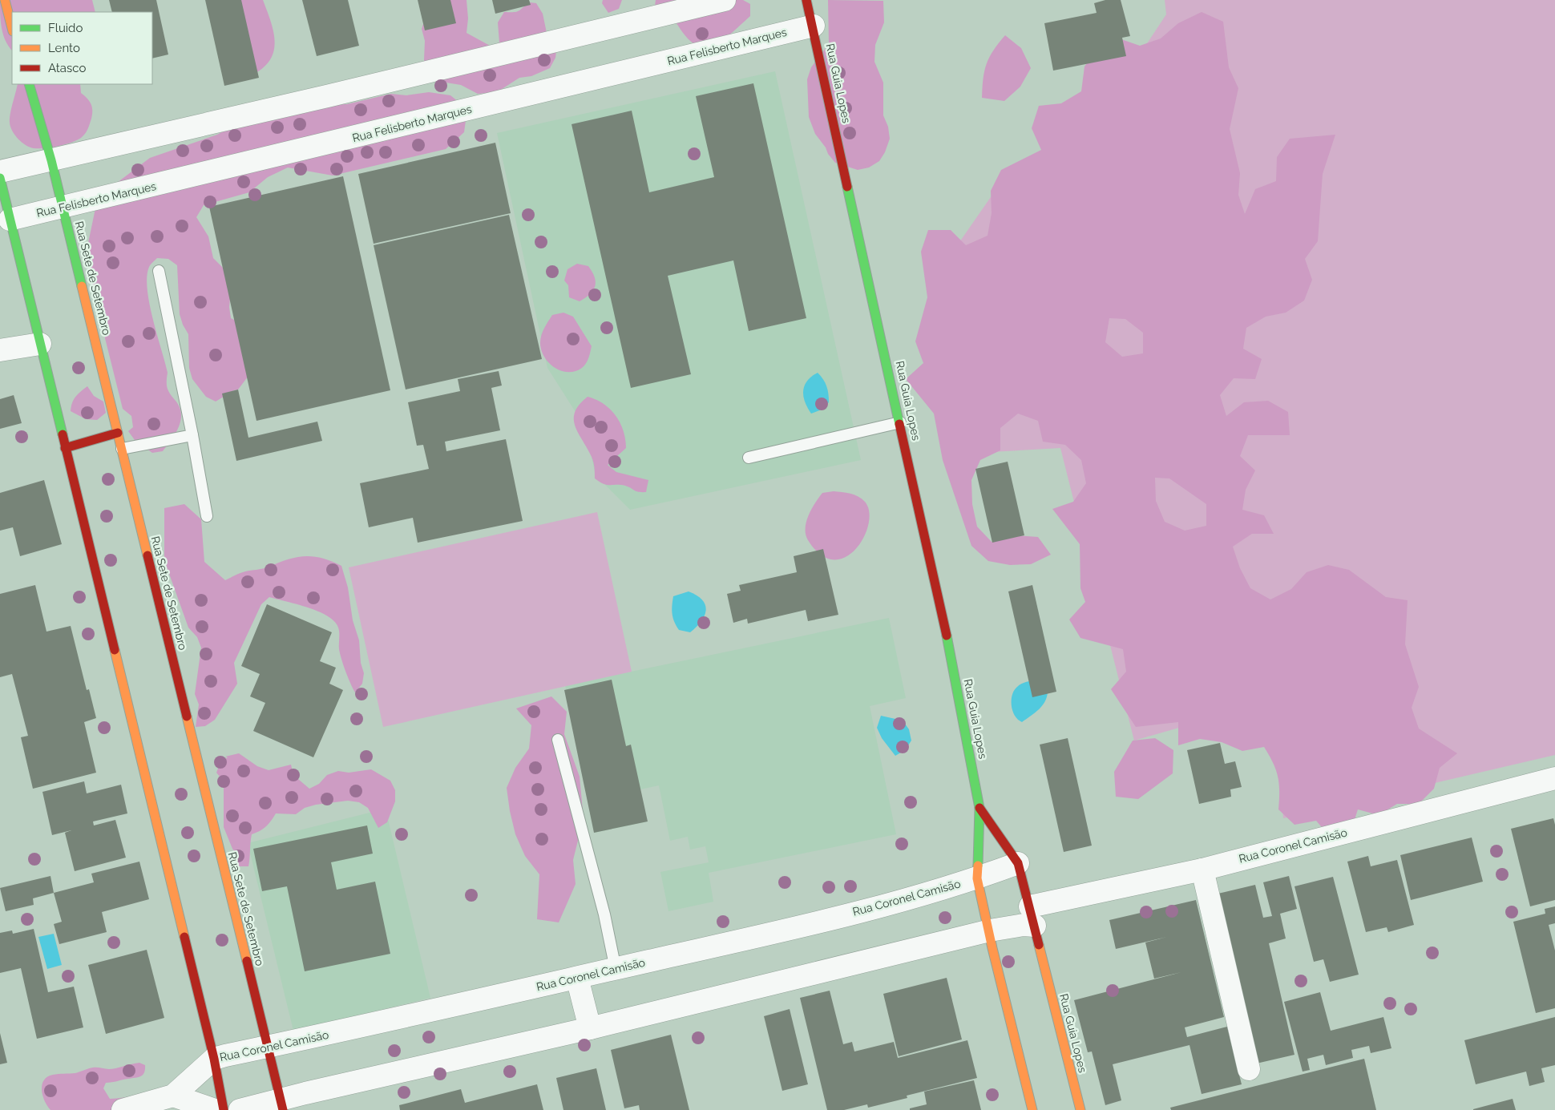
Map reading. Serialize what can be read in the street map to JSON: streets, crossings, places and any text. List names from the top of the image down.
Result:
{
  "streets": {
    "main road": ["Rua Guia Lopes", "Rua Sete de Setembro"],
    "street": ["Rua Felisberto Marques", "Rua Coronel Camisão"]
  },
  "crossings": [
    ["Rua Felisberto Marques", "Rua Guia Lopes"],
    ["Rua Felisberto Marques", "Rua Sete de Setembro"],
    ["Rua Guia Lopes", "Rua Coronel Camisão"],
    ["Rua Sete de Setembro", "Rua Coronel Camisão"]
  ],
  "legend": ["Fluido", "Lento", "Atasco"]
}
